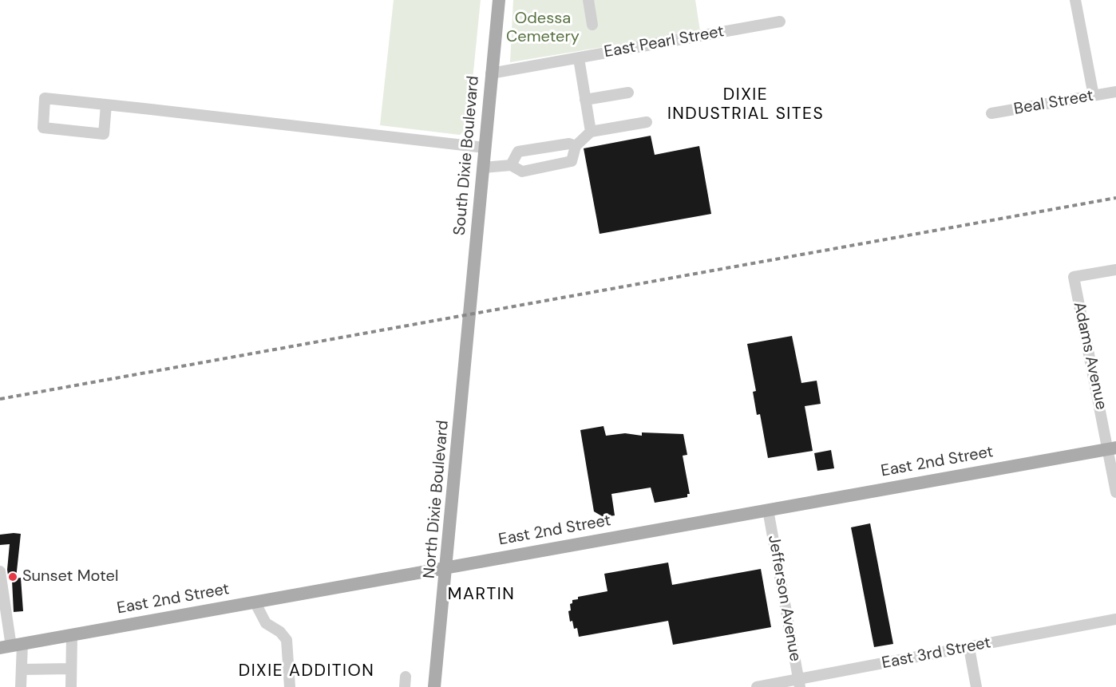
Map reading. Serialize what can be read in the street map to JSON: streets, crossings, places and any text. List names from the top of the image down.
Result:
{
  "streets": {
    "main road": ["South Dixie Boulevard", "East 2nd Street", "North Dixie Boulevard"],
    "street": [
      "East Pearl Street",
      "Beal Street",
      "Adams Avenue",
      "Jefferson Avenue",
      "East 3rd Street"
    ]
  },
  "crossings": [
    ["East Pearl Street", "South Dixie Boulevard"],
    ["South Dixie Boulevard", "North Dixie Boulevard"],
    ["Adams Avenue", "East 2nd Street"],
    ["East 2nd Street", "North Dixie Boulevard"],
    ["East 2nd Street", "Jefferson Avenue"],
    ["Jefferson Avenue", "East 3rd Street"]
  ],
  "districts": ["DIXIE INDUSTRIAL SITES", "MARTIN", "DIXIE ADDITION"],
  "parks": ["Odessa Cemetery"],
  "places": ["Sunset Motel"]
}
